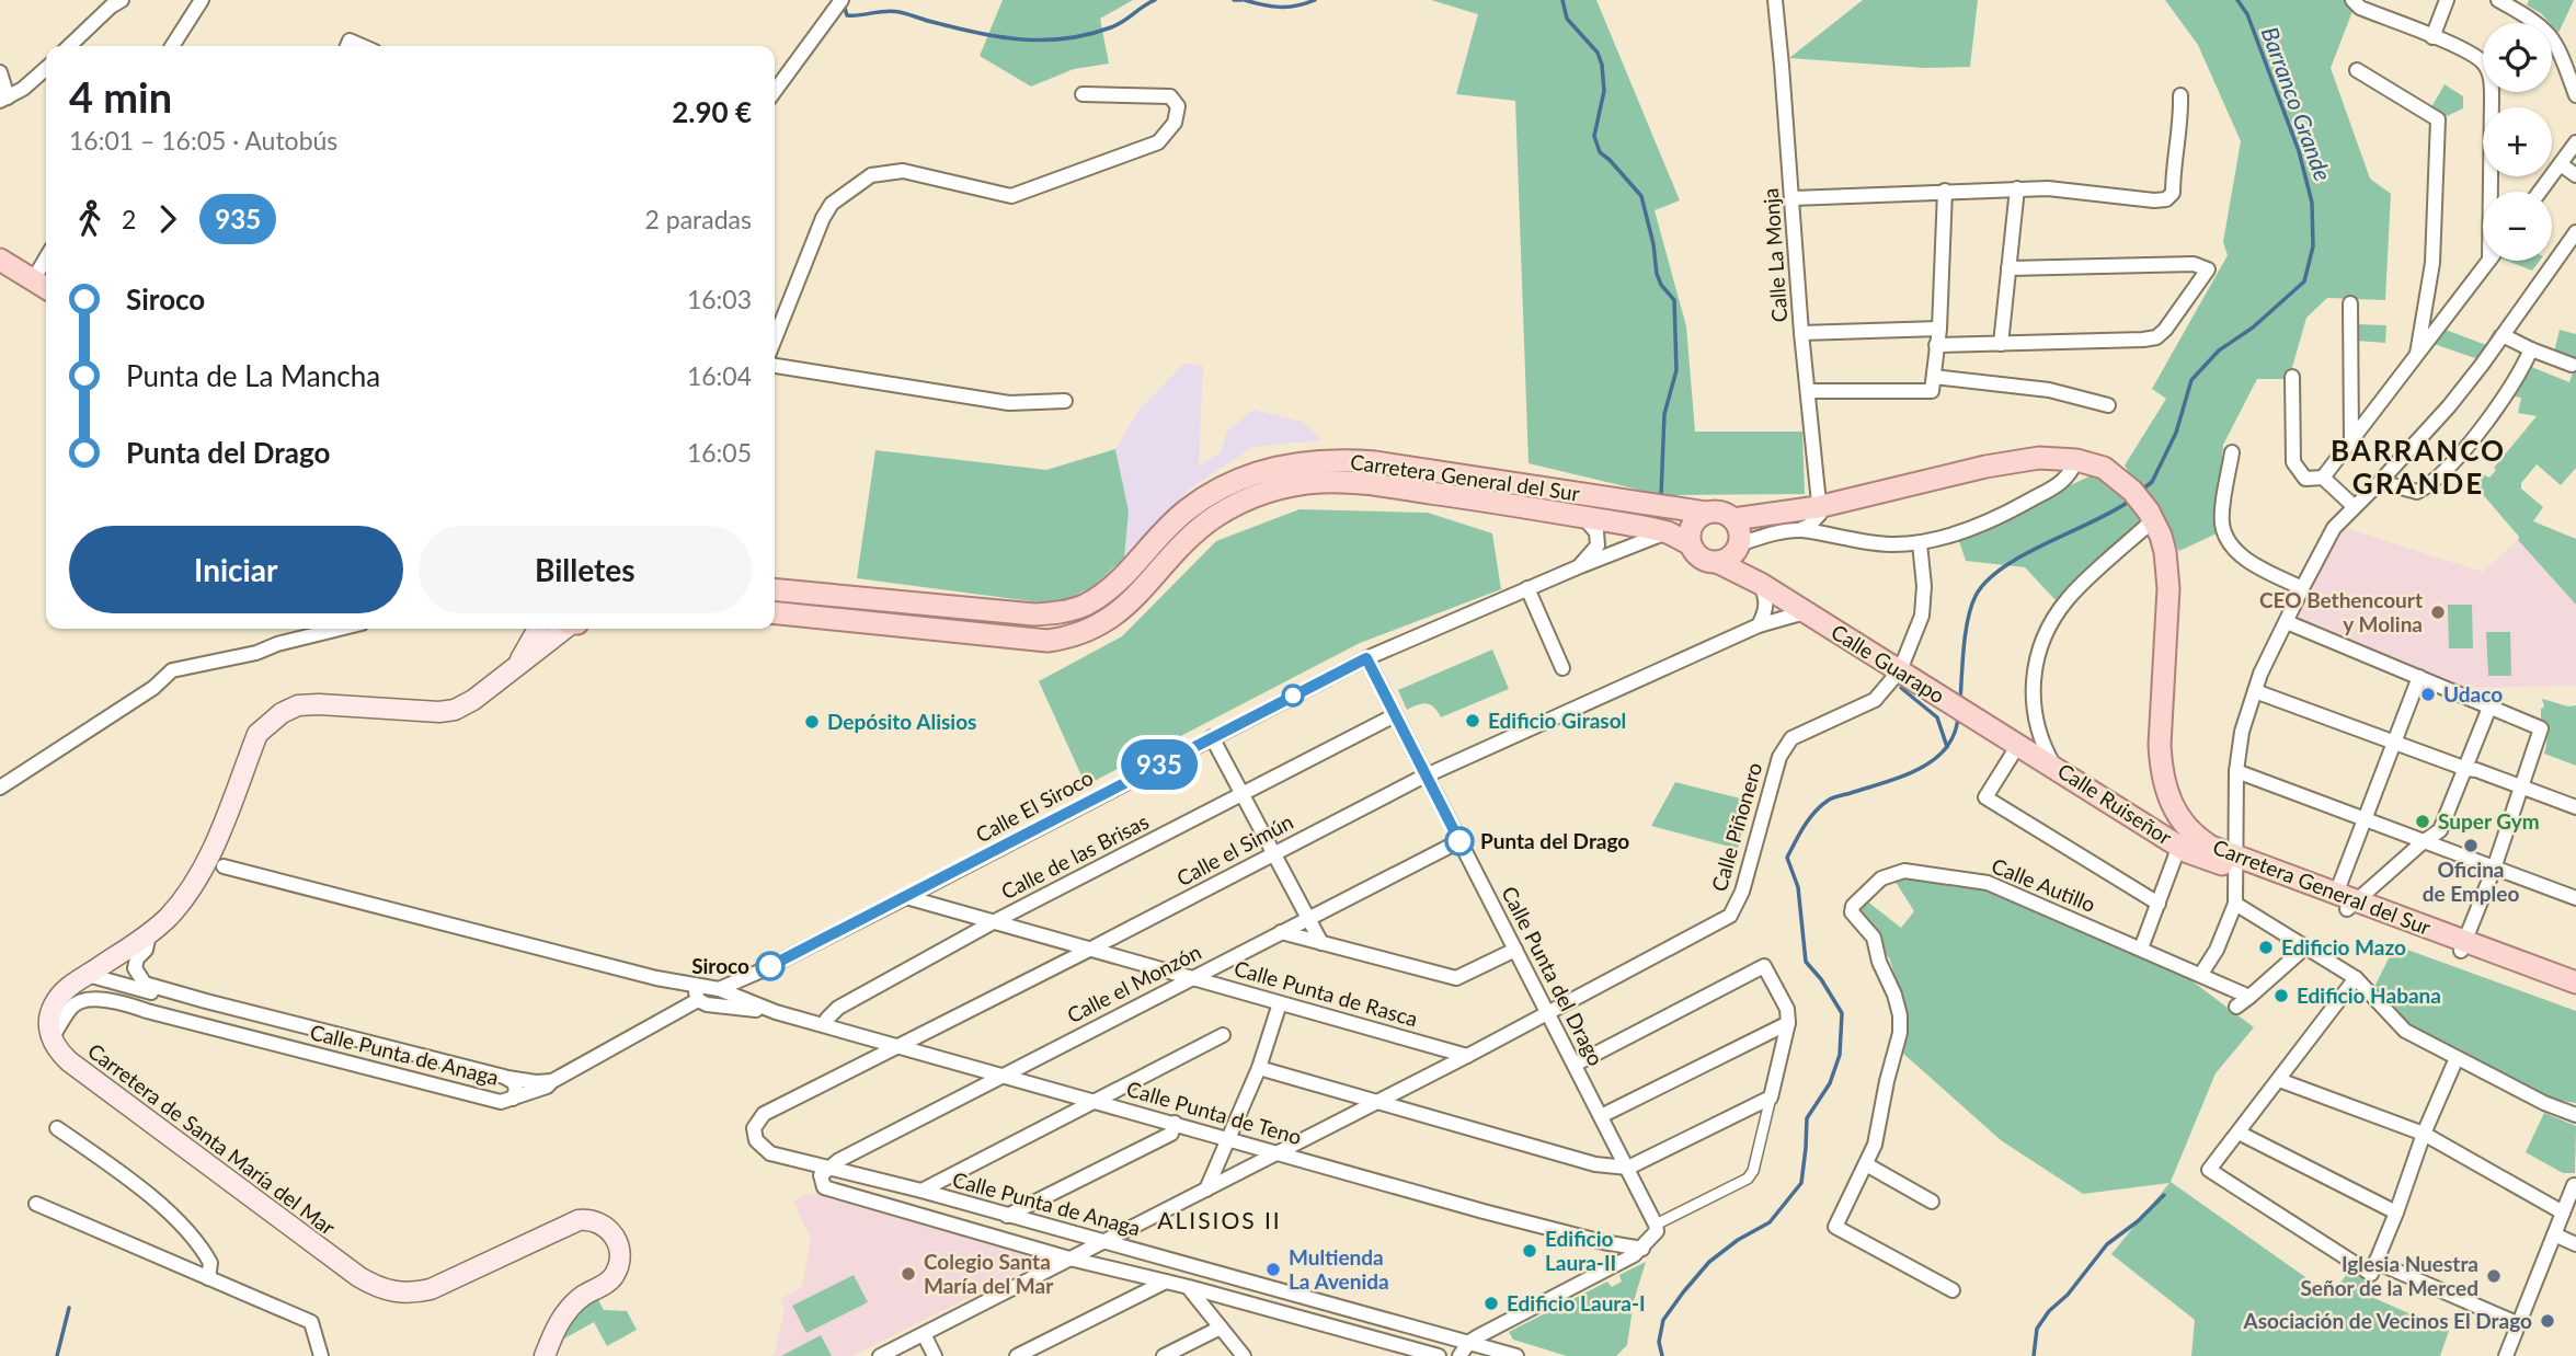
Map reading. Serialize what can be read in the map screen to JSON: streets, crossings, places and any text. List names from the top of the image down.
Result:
{
  "streets": {
    "main road": [
      "Carretera General del Sur",
      "Calle Guarapo",
      "Calle Ruiseñor",
      "Carretera de Santa María del Mar"
    ],
    "street": [
      "Calle La Monja",
      "Calle El Siroco",
      "Calle Piñonero",
      "Calle el Simún",
      "Calle de las Brisas",
      "Calle Autillo",
      "Calle Punta del Drago",
      "Calle el Monzón",
      "Calle Punta de Rasca",
      "Calle Punta de Anaga",
      "Calle Punta de Teno"
    ]
  },
  "crossings": [
    ["Calle La Monja", "Carretera General del Sur"],
    ["Carretera General del Sur", "Calle Guarapo"],
    ["Carretera General del Sur", "Calle Ruiseñor"],
    ["Carretera General del Sur", "Calle El Siroco"],
    ["Calle Guarapo", "Calle Ruiseñor"],
    ["Calle Guarapo", "Calle Piñonero"],
    ["Calle Guarapo", "Calle el Simún"],
    ["Calle El Siroco", "Calle Punta del Drago"],
    ["Calle El Siroco", "Calle Punta de Rasca"],
    ["Calle El Siroco", "Calle Punta de Teno"],
    ["Calle Piñonero", "Calle Punta del Drago"],
    ["Calle el Simún", "Calle Punta del Drago"],
    ["Calle el Simún", "Calle Punta de Rasca"],
    ["Calle el Simún", "Calle Punta de Anaga"],
    ["Calle el Simún", "Calle Punta de Teno"],
    ["Calle de las Brisas", "Calle Punta del Drago"],
    ["Calle de las Brisas", "Calle Punta de Rasca"],
    ["Calle de las Brisas", "Calle Punta de Teno"],
    ["Calle Punta del Drago", "Calle el Monzón"],
    ["Calle el Monzón", "Calle Punta de Rasca"],
    ["Calle el Monzón", "Calle Punta de Anaga"],
    ["Calle el Monzón", "Calle Punta de Teno"],
    ["Calle Punta de Anaga", "Carretera de Santa María del Mar"]
  ],
  "districts": ["BARRANCO GRANDE", "ALISIOS II"],
  "water": ["Barranco Grande"],
  "places": [
    "CEO Bethencourt y Molina",
    "Udaco",
    "Edificio Girasol",
    "Depósito Alisios",
    "Super Gym",
    "Punta del Drago",
    "Oficina de Empleo",
    "Edificio Mazo",
    "Siroco",
    "Edificio Habana",
    "Edificio Laura-II",
    "Multienda La Avenida",
    "Colegio Santa María del Mar",
    "Iglesia Nuestra Señor de la Merced",
    "Edificio Laura-I",
    "Asociación de Vecinos El Drago"
  ],
  "lines": ["bus line 935"],
  "page": {
    "on_map": "935",
    "map_buttons": ["+", "−"],
    "heading": ["4 min", "16:01 – 16:05 · Autobús", "2.90 €"],
    "legs": ["2", "935", "2 paradas"],
    "list": [
      {
        "name": "Siroco",
        "value": "16:03"
      },
      {
        "name": "Punta de La Mancha",
        "value": "16:04"
      },
      {
        "name": "Punta del Drago",
        "value": "16:05"
      }
    ],
    "buttons": ["Iniciar", "Billetes"]
  }
}
